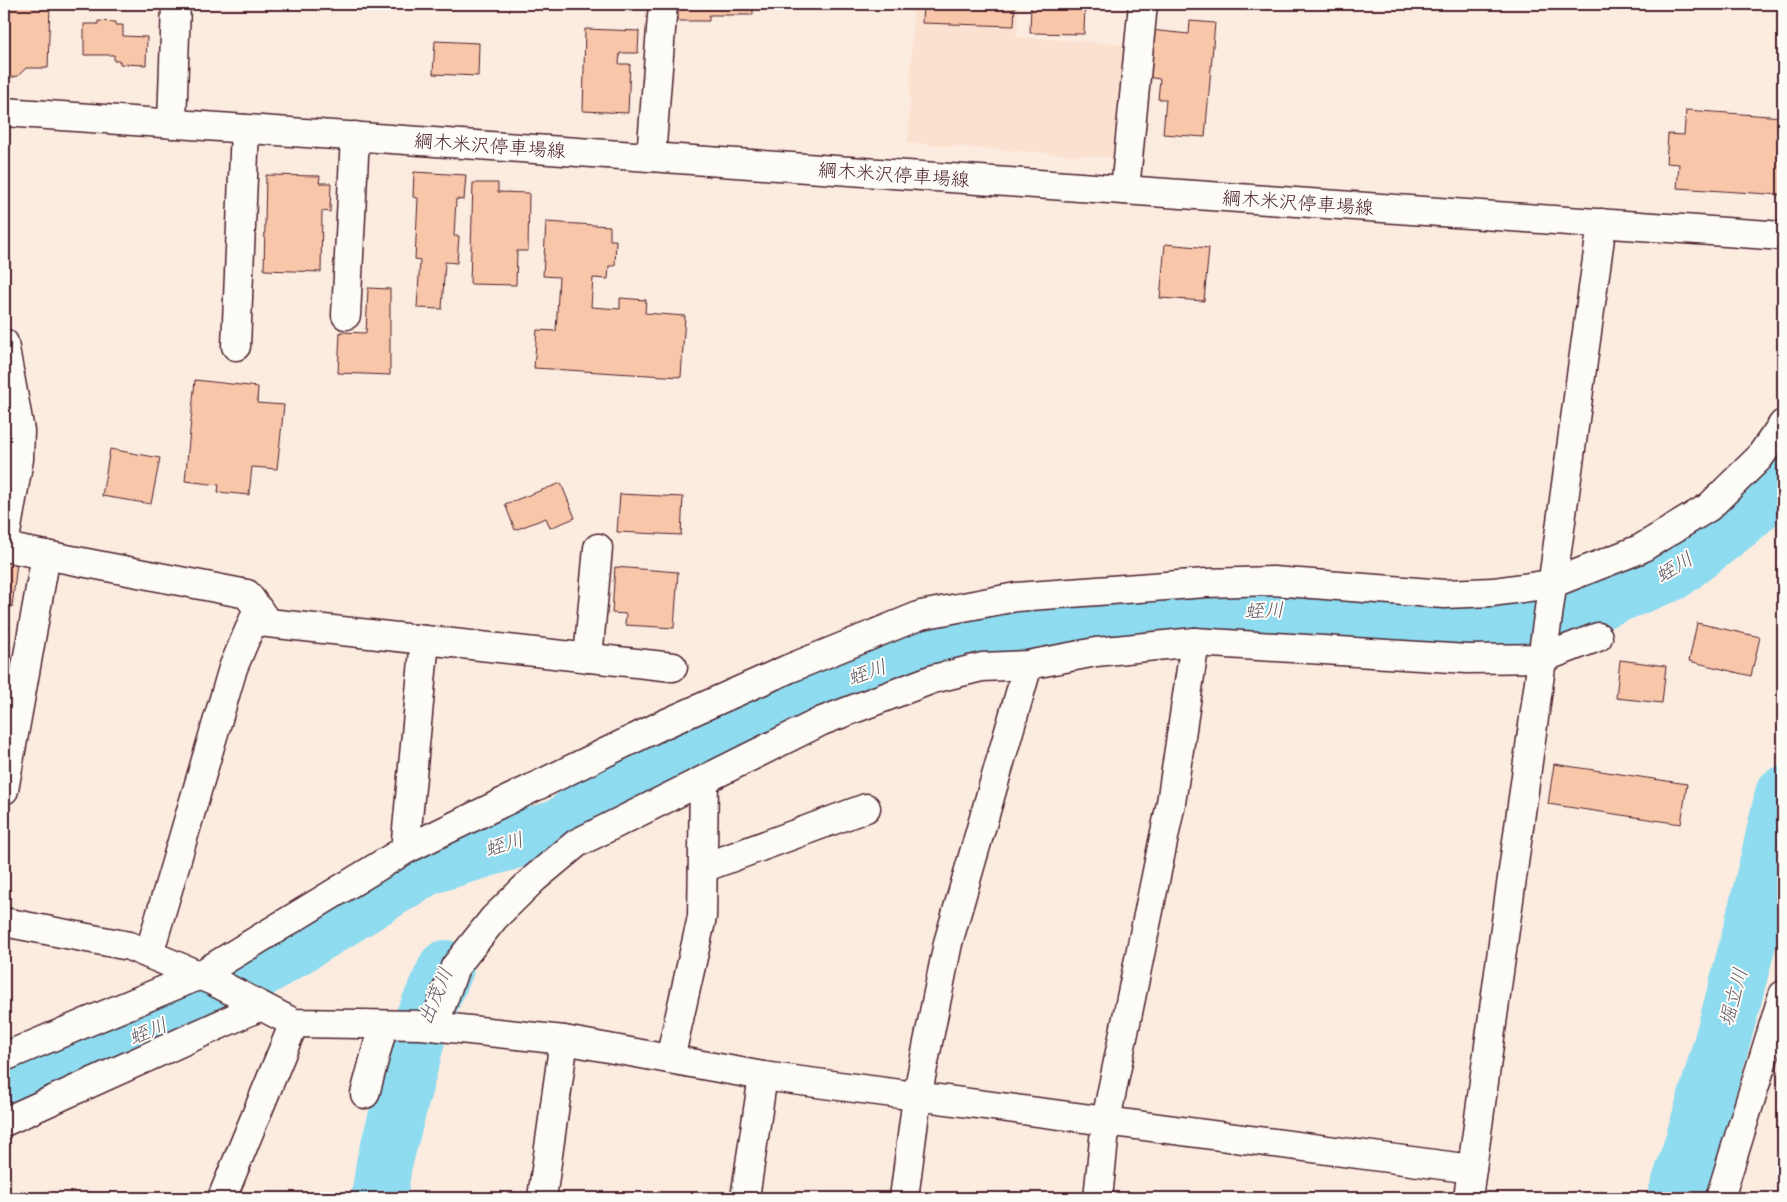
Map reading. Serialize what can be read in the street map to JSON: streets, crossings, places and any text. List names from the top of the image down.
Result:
{
  "streets": {
    "street": ["綱木米沢停車場線"]
  },
  "water": ["蛭川", "出茂川", "堀立川"]
}
